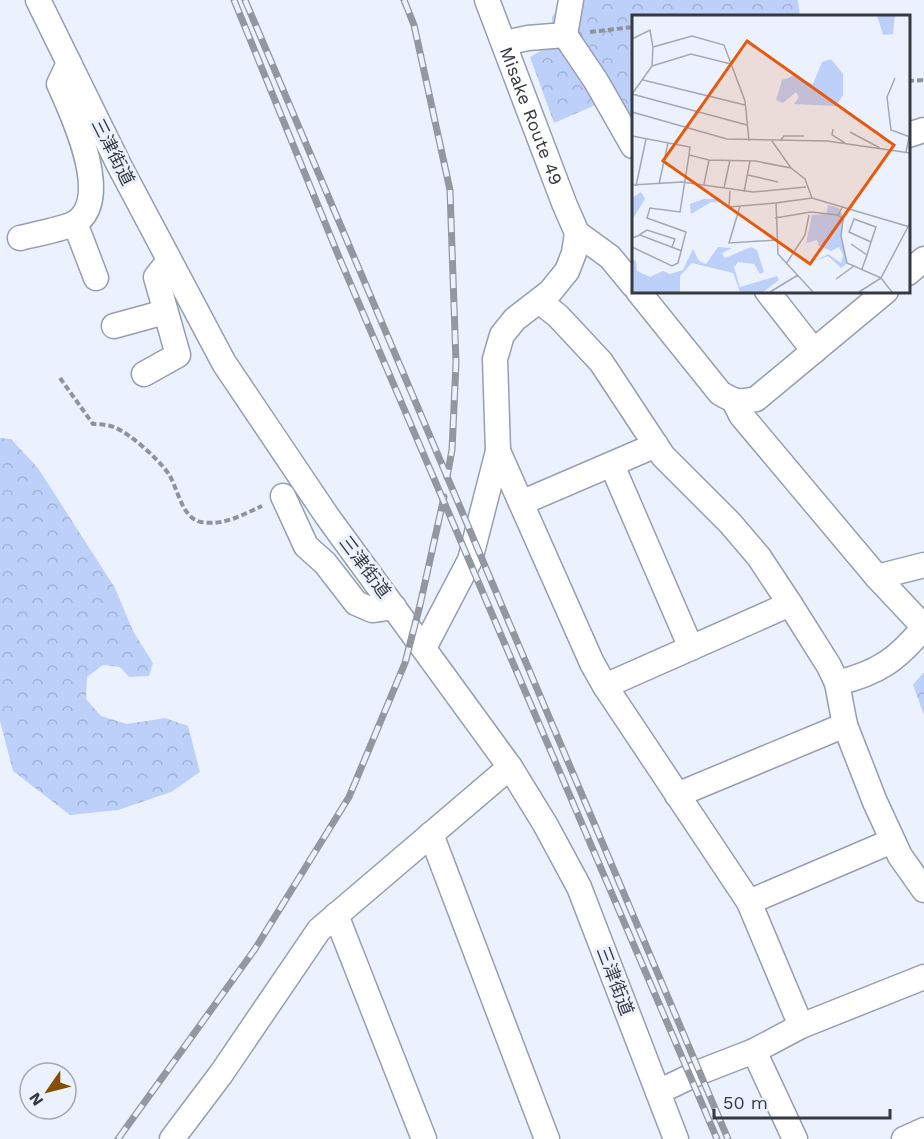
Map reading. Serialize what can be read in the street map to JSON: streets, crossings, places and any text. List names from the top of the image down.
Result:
{
  "streets": {
    "street": ["Misake Route 49", "三津街道"]
  },
  "scale_bar": "50 m",
  "north": "bottom left"
}
